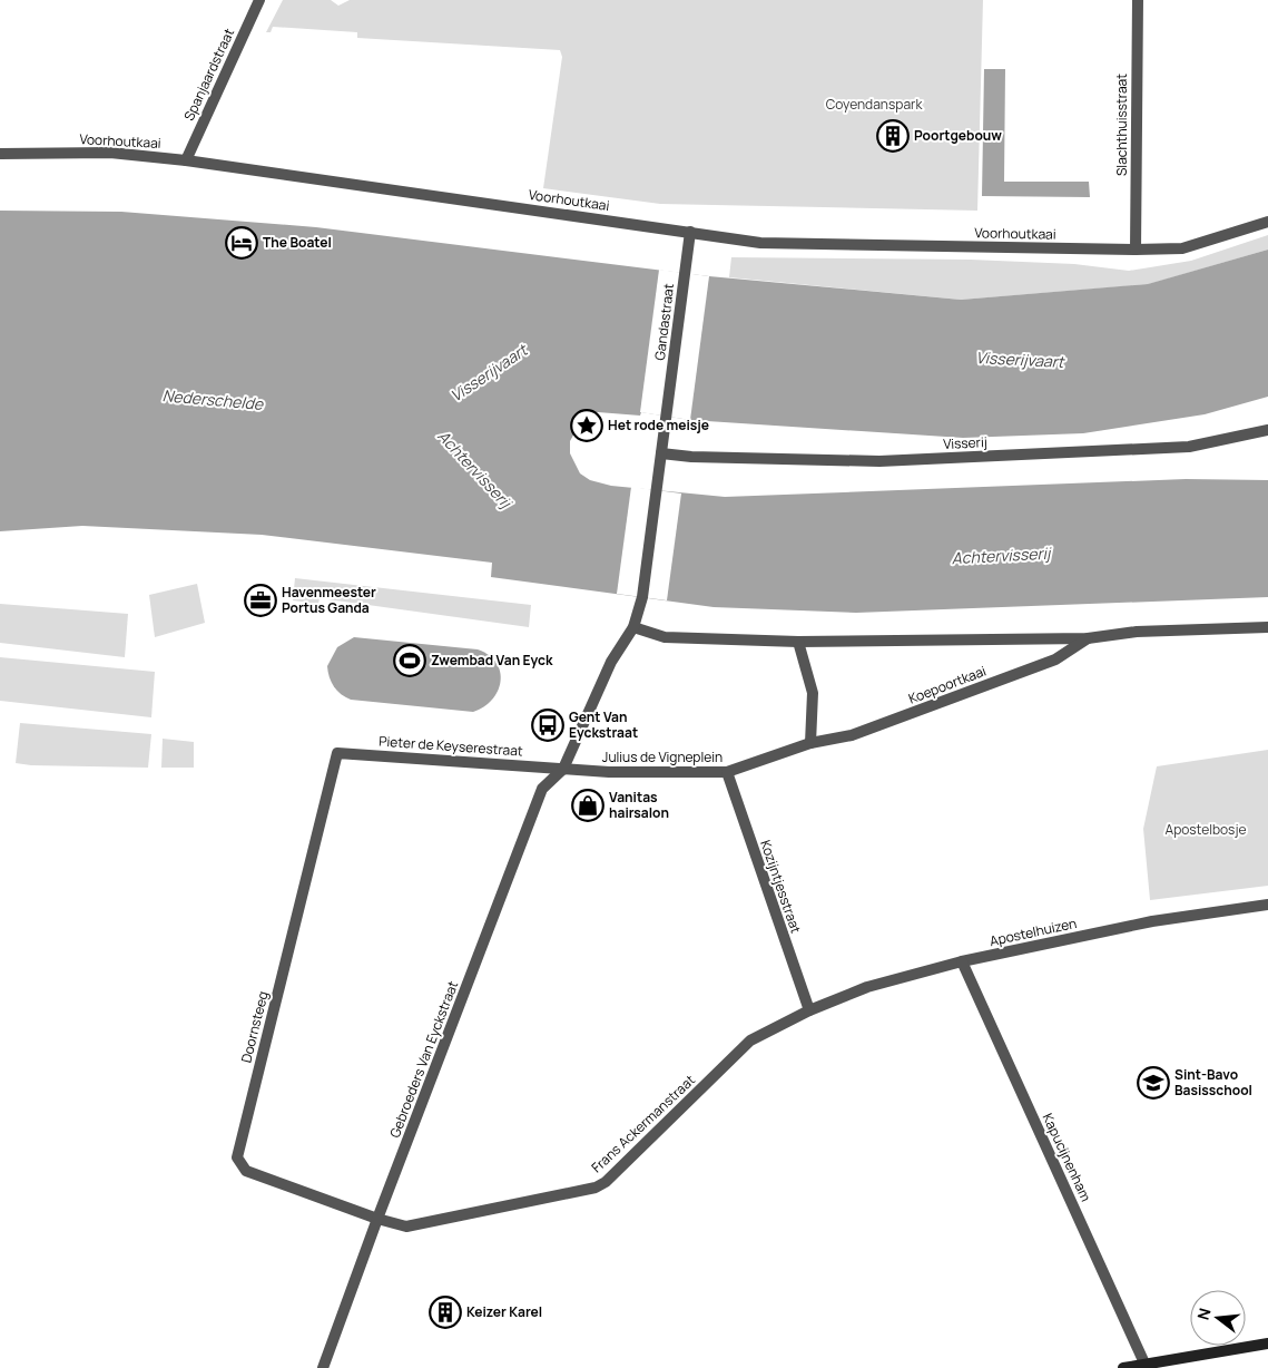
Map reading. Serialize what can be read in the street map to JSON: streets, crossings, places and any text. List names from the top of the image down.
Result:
{
  "streets": {
    "street": [
      "Spanjaardstraat",
      "Slachthuisstraat",
      "Voorhoutkaai",
      "Gandastraat",
      "Visserij",
      "Koepoortkaai",
      "Pieter de Keyserestraat",
      "Julius de Vigneplein",
      "Kozijntjesstraat",
      "Apostelhuizen",
      "Doornsteeg",
      "Gebroeders Van Eyckstraat",
      "Frans Ackermanstraat",
      "Kapucijnenham"
    ]
  },
  "crossings": [
    ["Spanjaardstraat", "Voorhoutkaai"],
    ["Slachthuisstraat", "Voorhoutkaai"],
    ["Voorhoutkaai", "Gandastraat"],
    ["Gandastraat", "Visserij"],
    ["Koepoortkaai", "Julius de Vigneplein"],
    ["Pieter de Keyserestraat", "Julius de Vigneplein"],
    ["Pieter de Keyserestraat", "Doornsteeg"],
    ["Pieter de Keyserestraat", "Gebroeders Van Eyckstraat"],
    ["Julius de Vigneplein", "Kozijntjesstraat"],
    ["Julius de Vigneplein", "Gebroeders Van Eyckstraat"],
    ["Kozijntjesstraat", "Apostelhuizen"],
    ["Kozijntjesstraat", "Frans Ackermanstraat"],
    ["Apostelhuizen", "Frans Ackermanstraat"],
    ["Apostelhuizen", "Kapucijnenham"],
    ["Doornsteeg", "Gebroeders Van Eyckstraat"],
    ["Doornsteeg", "Frans Ackermanstraat"],
    ["Gebroeders Van Eyckstraat", "Frans Ackermanstraat"]
  ],
  "water": ["Visserijvaart", "Nederschelde", "Achtervisserij"],
  "parks": ["Coyendanspark", "Apostelbosje"],
  "places": {
    "building": ["Poortgebouw", "Keizer Karel"],
    "hotel": ["The Boatel"],
    "place": ["Het rode meisje"],
    "office": ["Havenmeester Portus Ganda"],
    "sports": ["Zwembad Van Eyck"],
    "bus stop": ["Gent Van Eyckstraat"],
    "shop": ["Vanitas hairsalon"],
    "school or university": ["Sint-Bavo Basisschool"]
  },
  "north": "left"
}
